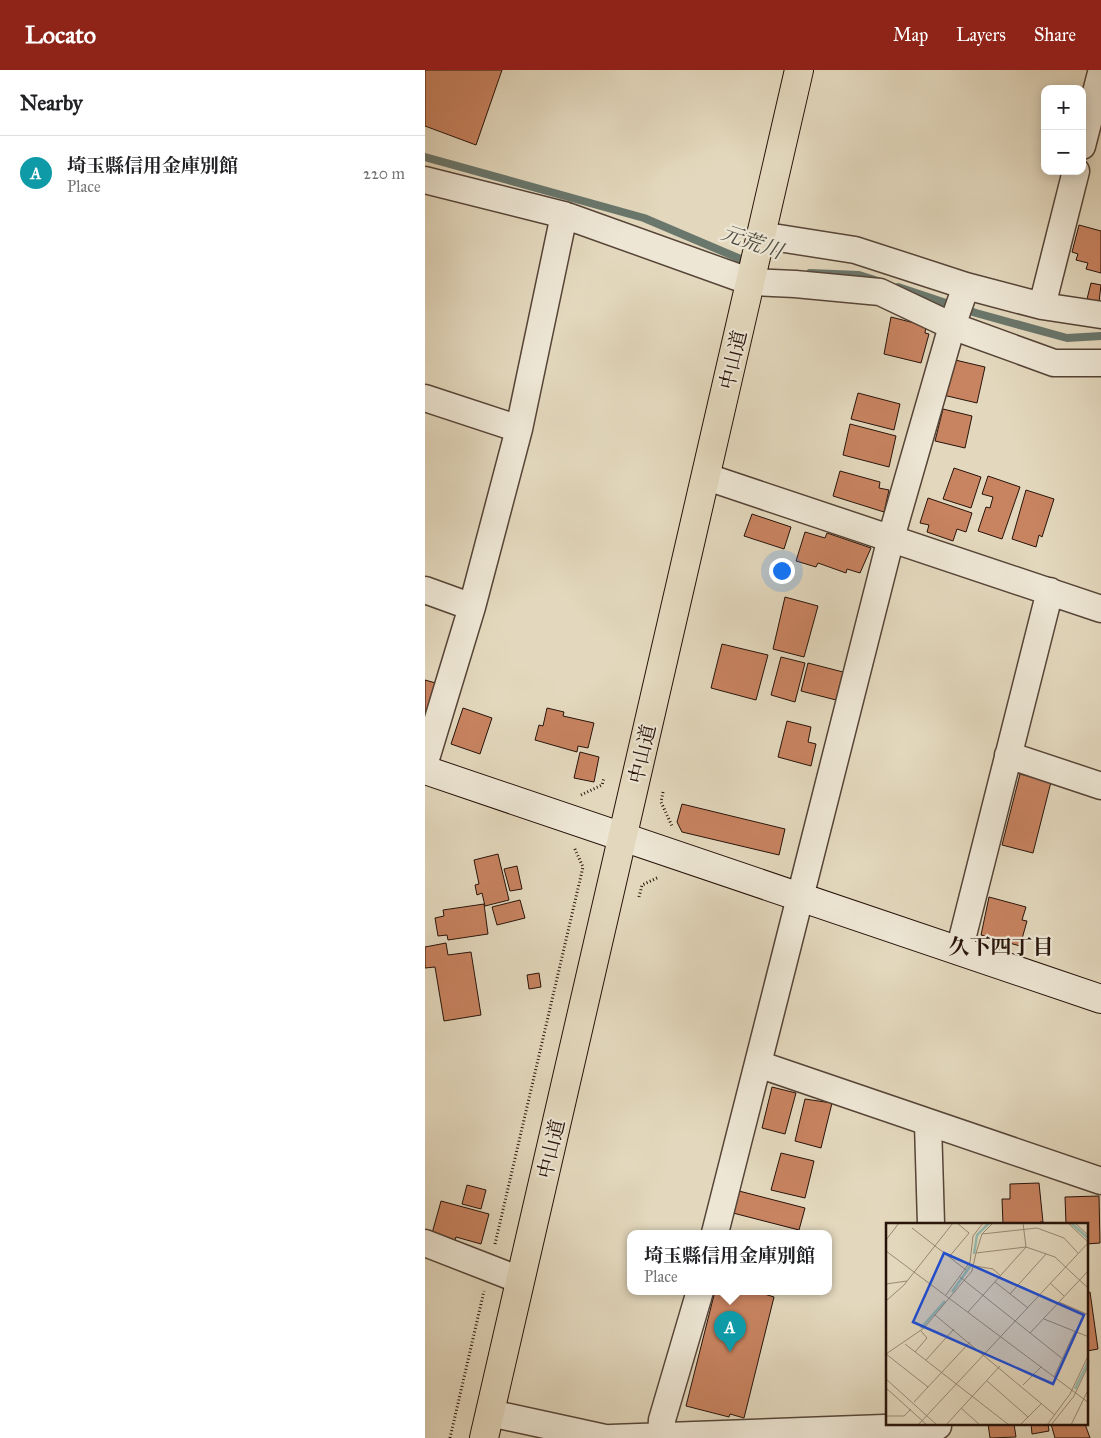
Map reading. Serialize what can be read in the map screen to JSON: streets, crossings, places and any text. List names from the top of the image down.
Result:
{
  "streets": {
    "highway": ["中山道"]
  },
  "districts": ["久下四丁目"],
  "water": ["元荒川"],
  "page": {
    "header": "Locato",
    "nav": ["Map", "Layers", "Share"],
    "heading": "Nearby",
    "map_buttons": ["+", "−"],
    "list": [
      {
        "mark": "A",
        "name": "埼玉縣信用金庫別館",
        "note": "Place",
        "value": "220 m"
      }
    ],
    "popup": ["埼玉縣信用金庫別館", "Place"],
    "pins": "A"
  }
}
